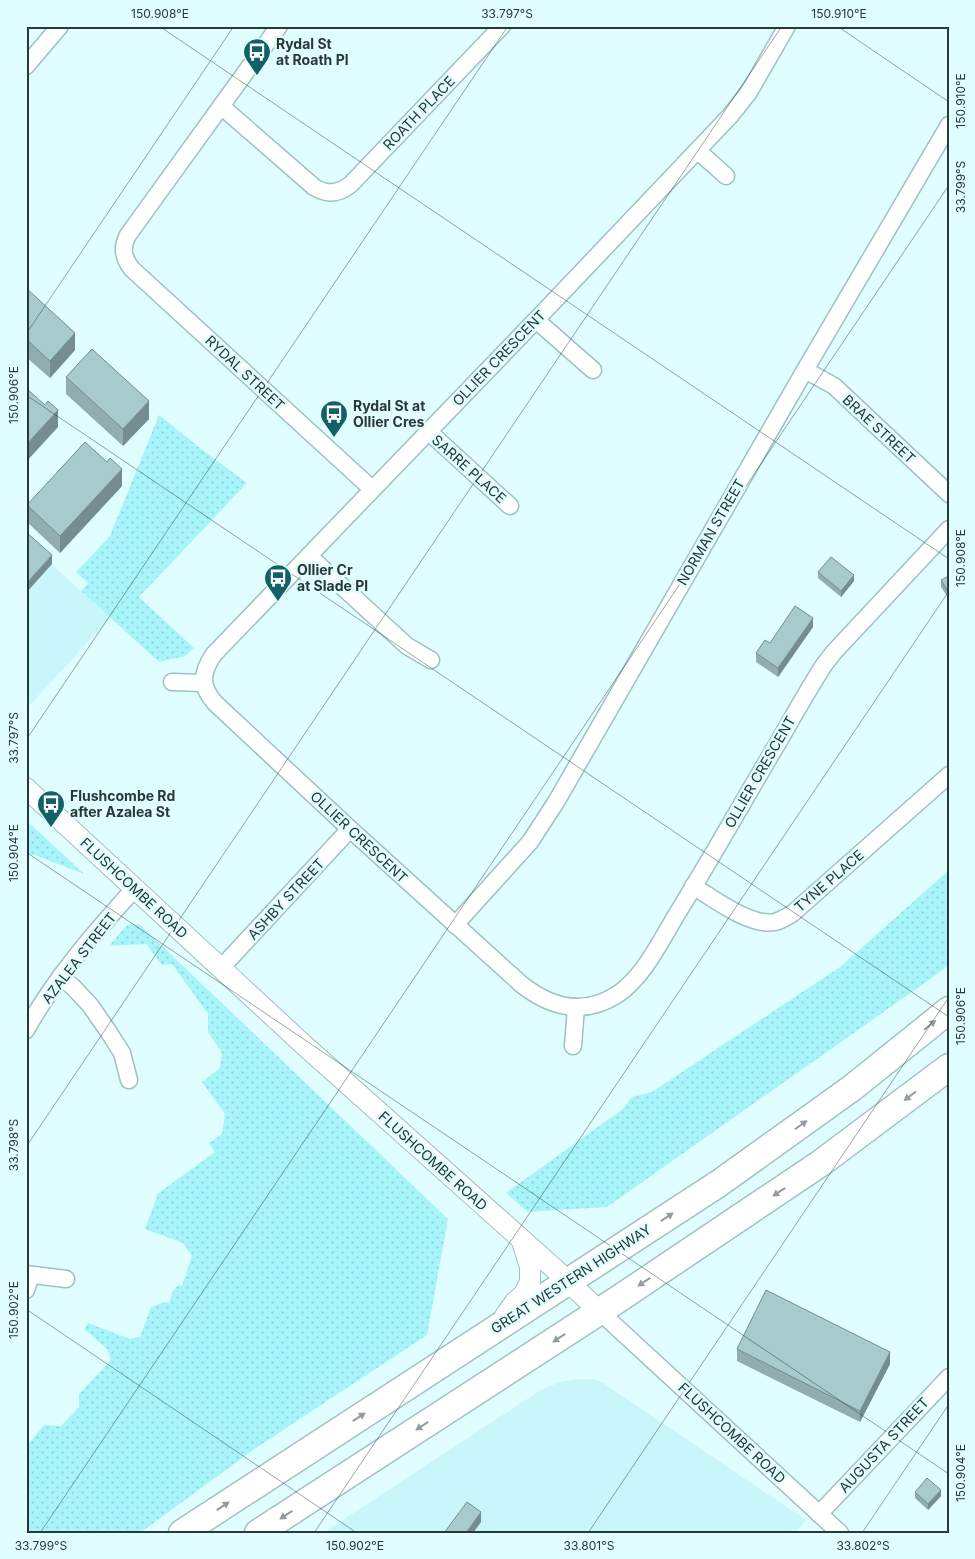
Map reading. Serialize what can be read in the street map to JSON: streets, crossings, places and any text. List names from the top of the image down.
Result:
{
  "streets": {
    "highway": ["GREAT WESTERN HIGHWAY"],
    "street": [
      "ROATH PLACE",
      "OLLIER CRESCENT",
      "RYDAL STREET",
      "BRAE STREET",
      "SARRE PLACE",
      "NORMAN STREET",
      "TYNE PLACE",
      "FLUSHCOMBE ROAD",
      "ASHBY STREET",
      "AZALEA STREET",
      "AUGUSTA STREET"
    ]
  },
  "crossings": [
    ["ROATH PLACE", "RYDAL STREET"],
    ["OLLIER CRESCENT", "RYDAL STREET"],
    ["OLLIER CRESCENT", "SARRE PLACE"],
    ["OLLIER CRESCENT", "NORMAN STREET"],
    ["OLLIER CRESCENT", "TYNE PLACE"],
    ["OLLIER CRESCENT", "ASHBY STREET"],
    ["BRAE STREET", "NORMAN STREET"],
    ["FLUSHCOMBE ROAD", "ASHBY STREET"],
    ["FLUSHCOMBE ROAD", "AZALEA STREET"],
    ["FLUSHCOMBE ROAD", "GREAT WESTERN HIGHWAY"],
    ["FLUSHCOMBE ROAD", "AUGUSTA STREET"]
  ],
  "places": {
    "bus stop": [
      "Rydal St at Roath Pl",
      "Rydal St at Ollier Cres",
      "Ollier Cr at Slade Pl",
      "Flushcombe Rd after Azalea St"
    ]
  },
  "coordinates": [
    "150.908°E",
    "33.797°S",
    "150.910°E",
    "33.799°S",
    "150.906°E",
    "150.904°E",
    "33.798°S",
    "150.902°E",
    "33.801°S",
    "33.802°S"
  ]
}
